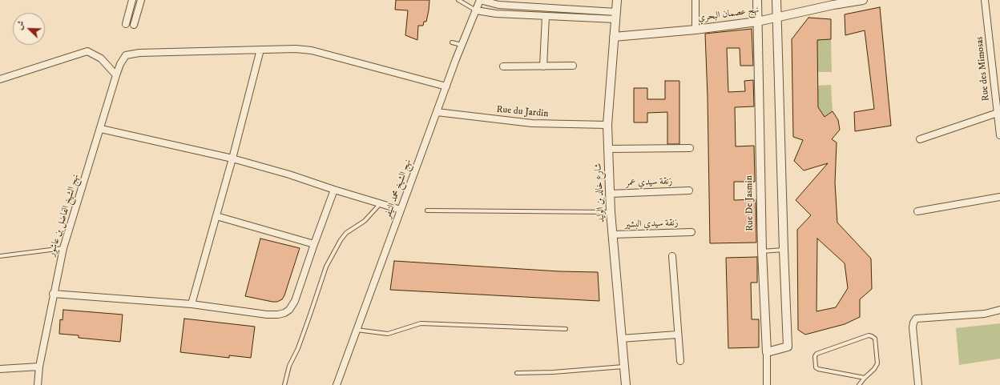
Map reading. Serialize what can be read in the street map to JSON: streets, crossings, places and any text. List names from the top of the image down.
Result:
{
  "streets": {
    "street": [
      "نهج عصمان البحري",
      "Rue des Mimosas",
      "Rue du Jardin",
      "زنقة سيدي عمر",
      "نهج الشيخ محمد النيفر",
      "شارع خالد بن الوليد",
      "Rue De Jasmin",
      "نهج الشيخ الفاضل بن عاشور",
      "زنقة سيدي البشير"
    ]
  },
  "crossings": [
    ["نهج عصمان البحري", "شارع خالد بن الوليد"],
    ["نهج عصمان البحري", "Rue De Jasmin"],
    ["Rue du Jardin", "نهج الشيخ محمد النيفر"],
    ["Rue du Jardin", "شارع خالد بن الوليد"],
    ["زنقة سيدي عمر", "شارع خالد بن الوليد"],
    ["شارع خالد بن الوليد", "زنقة سيدي البشير"]
  ],
  "north": "top left"
}
